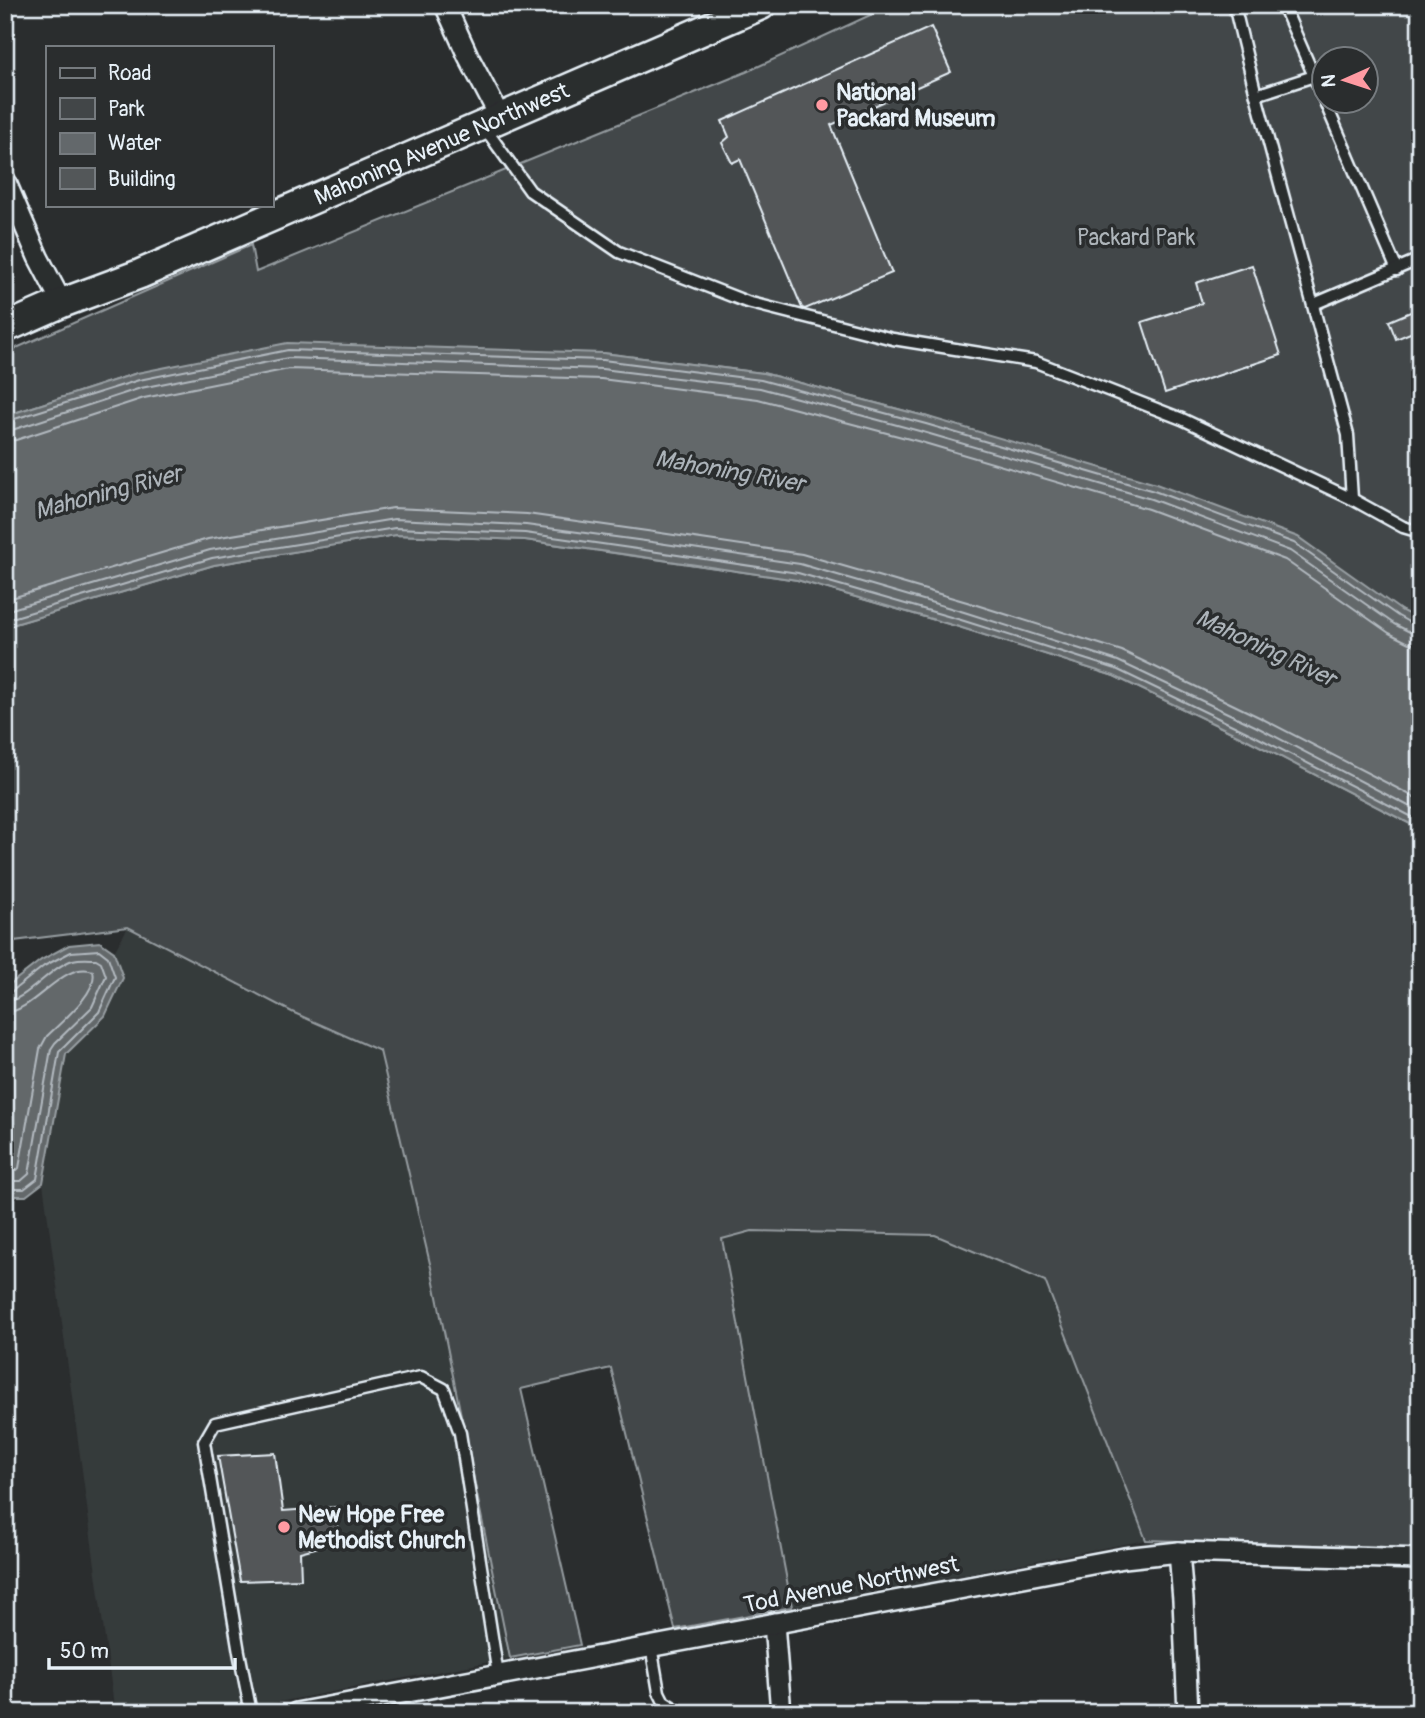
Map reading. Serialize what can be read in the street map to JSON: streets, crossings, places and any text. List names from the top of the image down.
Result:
{
  "streets": {
    "main road": ["Mahoning Avenue Northwest"],
    "street": ["Tod Avenue Northwest"]
  },
  "water": ["Mahoning River"],
  "parks": ["Packard Park"],
  "places": ["National Packard Museum", "New Hope Free Methodist Church"],
  "legend": [
    "Road",
    "Park",
    "Water",
    "Building"
  ],
  "scale_bar": "50 m",
  "north": "left"
}
